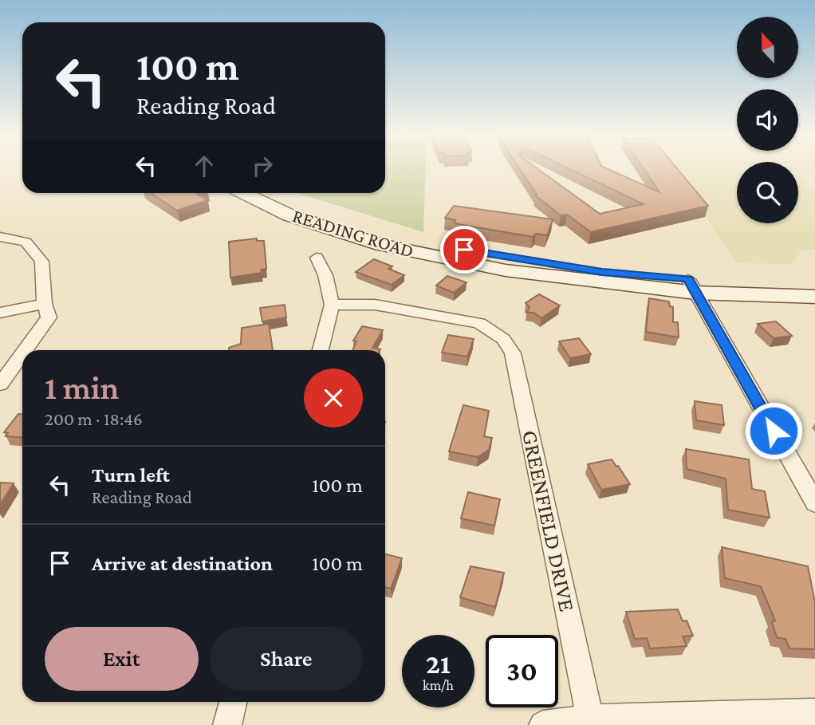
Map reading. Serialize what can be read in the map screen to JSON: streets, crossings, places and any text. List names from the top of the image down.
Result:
{
  "streets": {
    "main road": ["READING ROAD"],
    "street": ["GREENFIELD DRIVE"]
  },
  "north": "top",
  "page": {
    "turn": ["100 m", "Reading Road"],
    "heading": ["1 min", "200 m · 18:46"],
    "list": [
      {
        "name": "Turn left",
        "note": "Reading Road",
        "value": "100 m"
      },
      {
        "name": "Arrive at destination",
        "value": "100 m"
      }
    ],
    "buttons": ["Exit", "Share"],
    "speed": "21 km/h",
    "limit": "30"
  }
}
